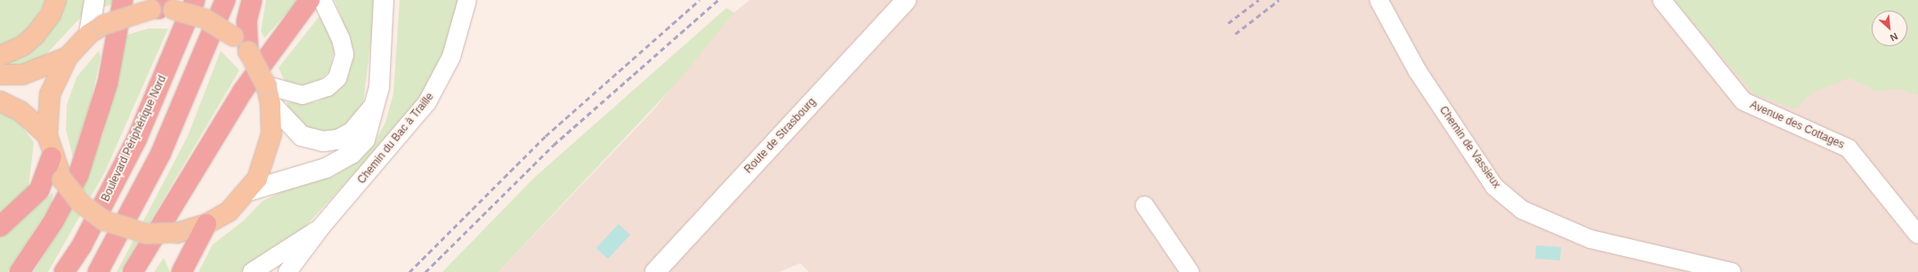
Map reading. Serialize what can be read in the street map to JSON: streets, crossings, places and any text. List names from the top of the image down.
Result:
{
  "streets": {
    "highway": ["Boulevard Périphérique Nord"],
    "main road": ["Route de Strasbourg"],
    "street": ["Avenue des Cottages", "Chemin du Bac à Traille", "Chemin de Vassieux"]
  },
  "north": "bottom right"
}
